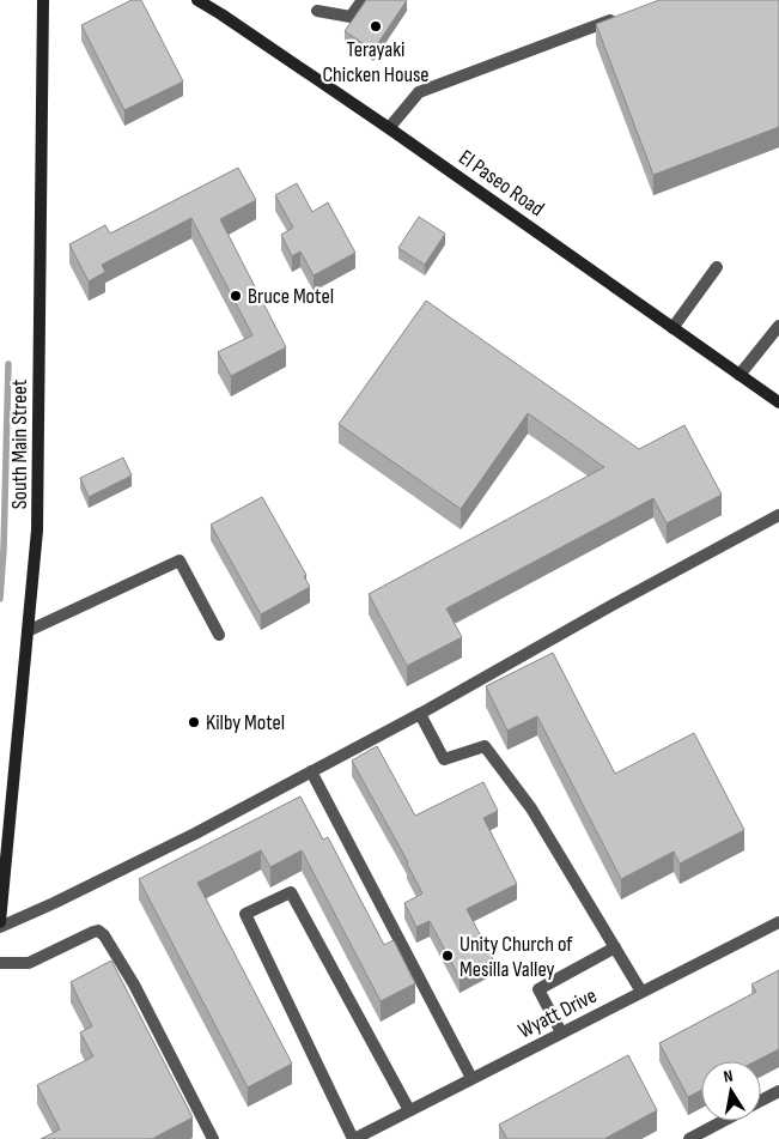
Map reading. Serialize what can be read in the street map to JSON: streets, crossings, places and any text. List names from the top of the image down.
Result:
{
  "streets": {
    "main road": ["El Paseo Road", "South Main Street"],
    "street": ["Wyatt Drive"]
  },
  "places": [
    "Terayaki Chicken House",
    "Bruce Motel",
    "Kilby Motel",
    "Unity Church of Mesilla Valley"
  ],
  "north": "top"
}
